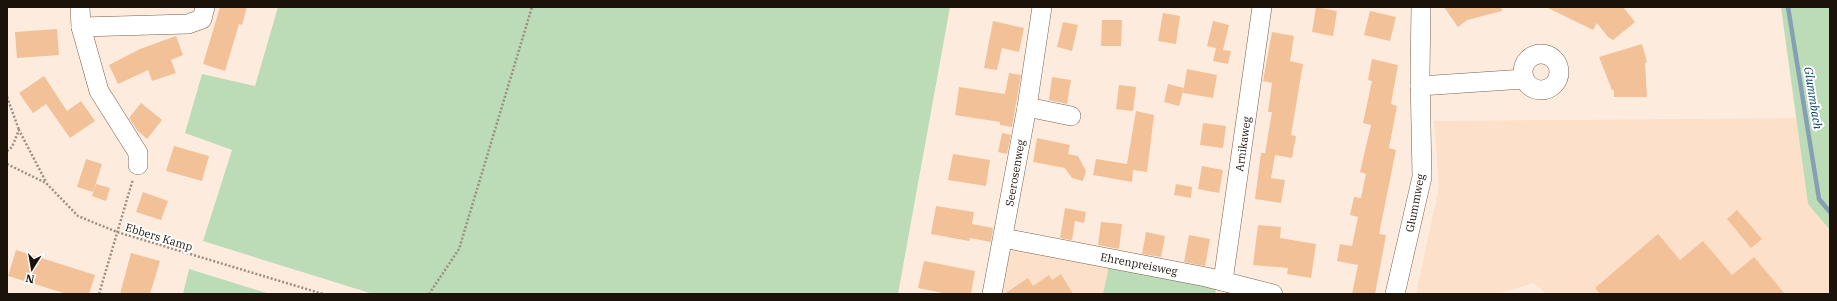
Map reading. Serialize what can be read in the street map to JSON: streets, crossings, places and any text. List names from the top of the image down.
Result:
{
  "streets": {
    "street": [
      "Arnikaweg",
      "Seerosenweg",
      "Glummweg",
      "Ehrenpreisweg"
    ],
    "path": ["Ebbers Kamp"]
  },
  "crossings": [
    ["Arnikaweg", "Ehrenpreisweg"],
    ["Seerosenweg", "Ehrenpreisweg"]
  ],
  "water": ["Glummbach"],
  "north": "bottom"
}
